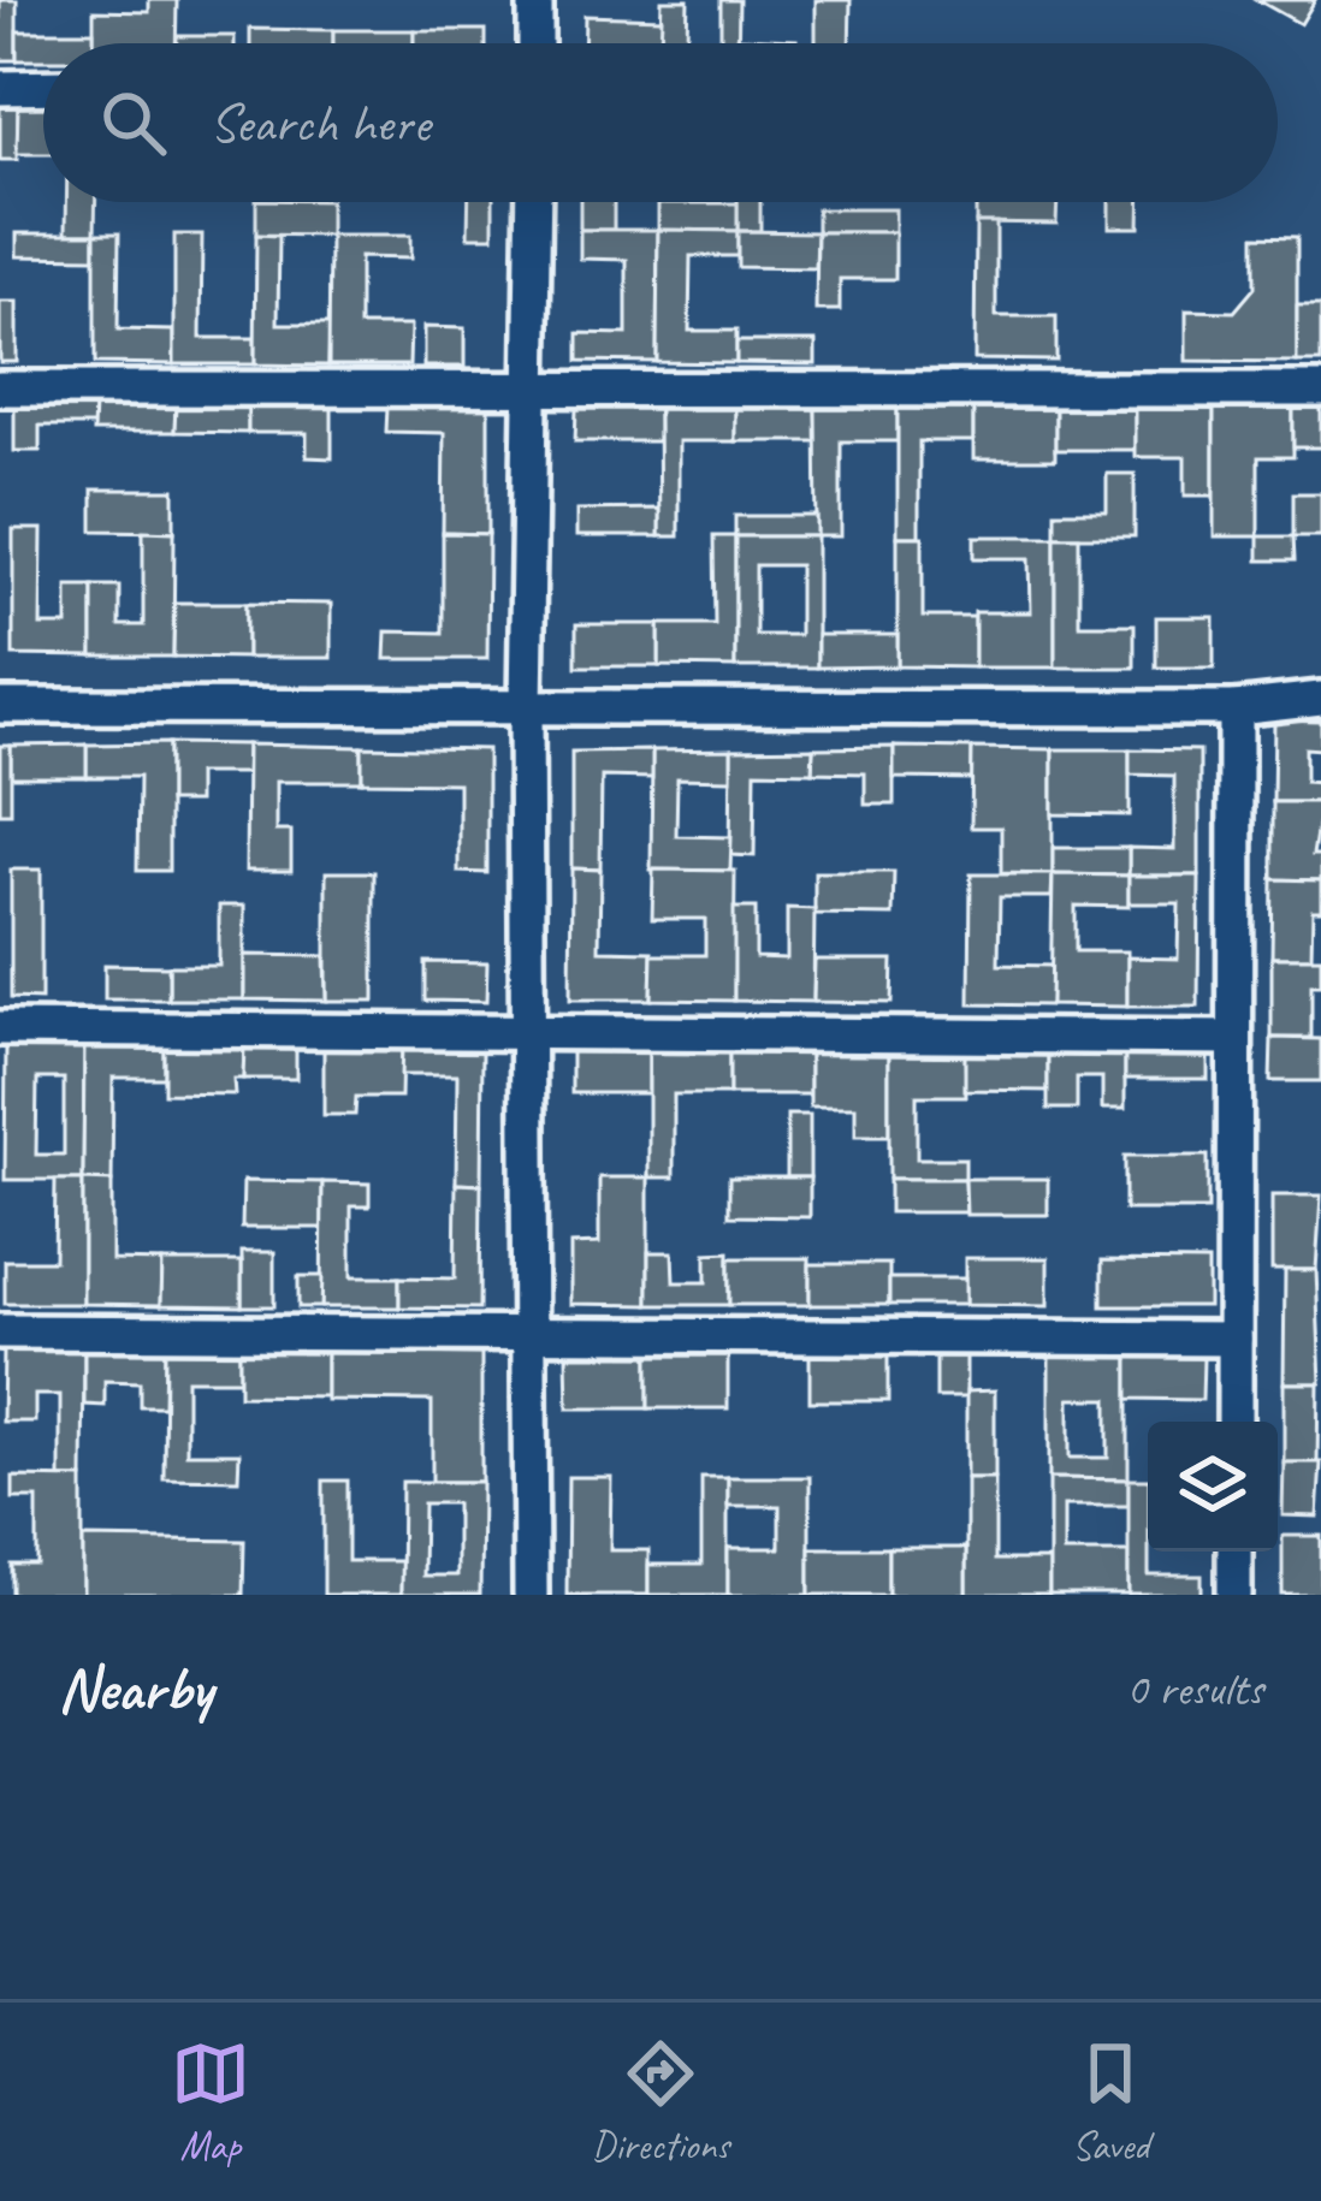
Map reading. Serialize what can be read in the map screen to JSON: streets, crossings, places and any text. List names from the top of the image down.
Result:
{
  "page": {
    "search": "Search here",
    "heading": ["Nearby", "0 results"],
    "nav": ["Map", "Directions", "Saved"]
  }
}
